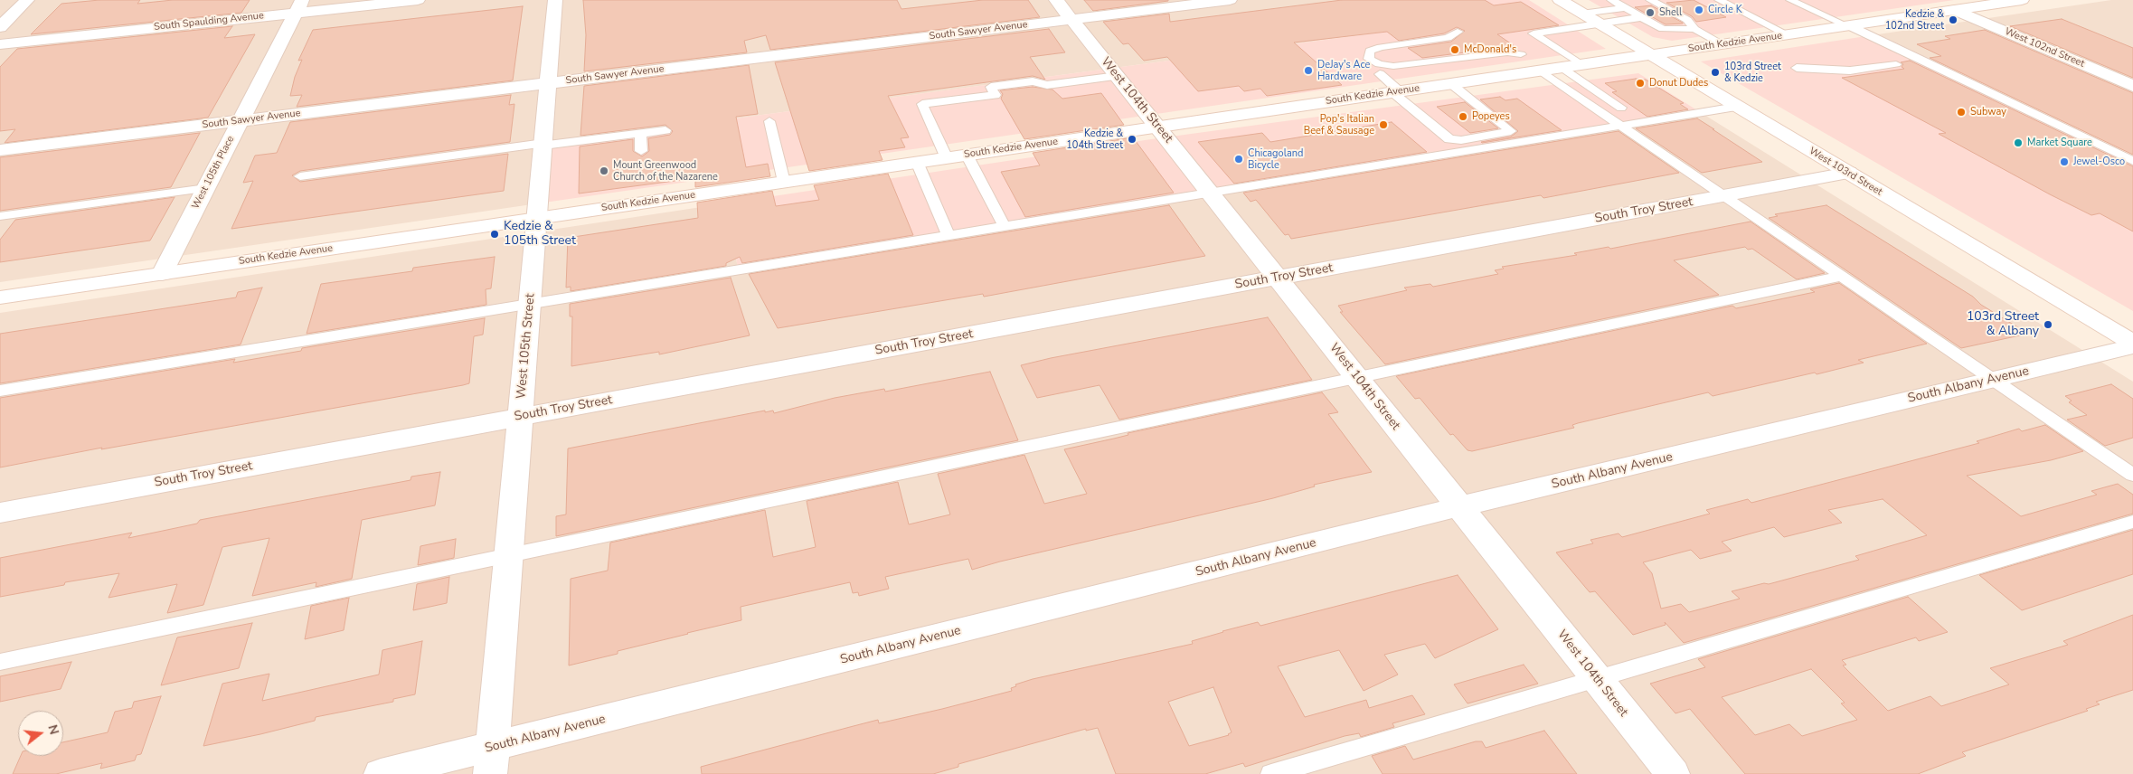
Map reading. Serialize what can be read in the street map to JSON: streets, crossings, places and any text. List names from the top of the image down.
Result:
{
  "streets": {
    "street": [
      "South Spaulding Avenue",
      "South Sawyer Avenue",
      "South Kedzie Avenue",
      "West 102nd Street",
      "West 104th Street",
      "West 103rd Street",
      "West 105th Place",
      "South Troy Street",
      "West 105th Street",
      "South Albany Avenue"
    ]
  },
  "crossings": [
    ["South Spaulding Avenue", "West 105th Place"],
    ["South Sawyer Avenue", "West 104th Street"],
    ["South Sawyer Avenue", "West 105th Place"],
    ["South Sawyer Avenue", "West 105th Street"],
    ["South Kedzie Avenue", "West 102nd Street"],
    ["South Kedzie Avenue", "West 104th Street"],
    ["South Kedzie Avenue", "West 103rd Street"],
    ["South Kedzie Avenue", "West 105th Place"],
    ["South Kedzie Avenue", "West 105th Street"],
    ["West 104th Street", "South Troy Street"],
    ["West 104th Street", "South Albany Avenue"],
    ["West 103rd Street", "South Troy Street"],
    ["South Troy Street", "West 105th Street"],
    ["West 105th Street", "South Albany Avenue"]
  ],
  "places": [
    "Circle K",
    "Shell",
    "Kedzie & 102nd Street",
    "McDonald's",
    "DeJay's Ace Hardware",
    "103rd Street & Kedzie",
    "Donut Dudes",
    "Subway",
    "Popeyes",
    "Pop's Italian Beef & Sausage",
    "Kedzie & 104th Street",
    "Market Square",
    "Chicagoland Bicycle",
    "Jewel-Osco",
    "Mount Greenwood Church of the Nazarene",
    "Kedzie & 105th Street",
    "103rd Street & Albany"
  ],
  "north": "right"
}
